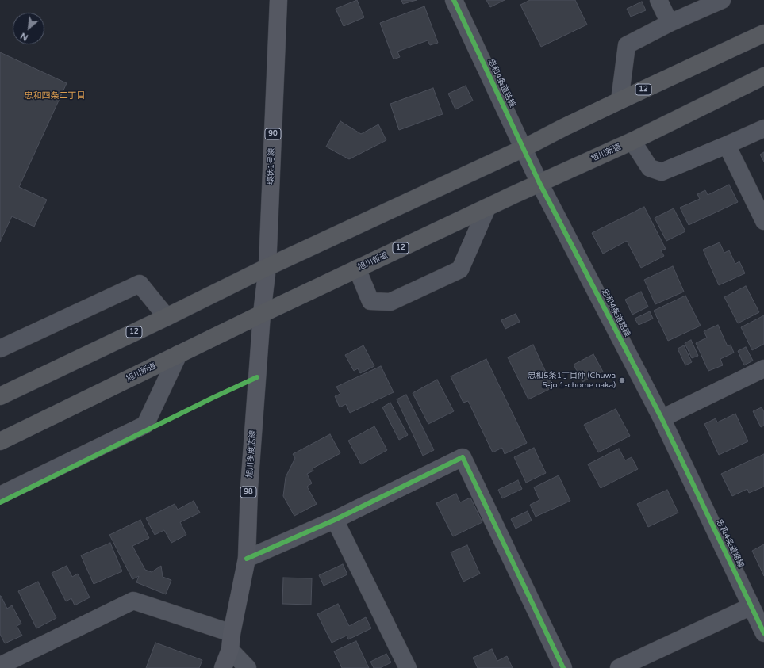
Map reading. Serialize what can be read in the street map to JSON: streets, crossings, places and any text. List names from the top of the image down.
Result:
{
  "streets": {
    "highway": ["12", "旭川新道"],
    "main road": [
      "90",
      "環状1号線",
      "旭川多度志線",
      "98"
    ],
    "street": ["忠和4条道路線"]
  },
  "crossings": [
    ["忠和4条道路線", "12"],
    ["忠和4条道路線", "旭川新道"],
    ["12", "環状1号線"],
    ["旭川新道", "環状1号線"],
    ["旭川新道", "旭川多度志線"],
    ["環状1号線", "旭川多度志線"]
  ],
  "districts": ["忠和四条二丁目"],
  "places": ["忠和5条1丁目仲 (Chuwa 5-jo 1-chome naka)"],
  "north": "bottom left"
}
